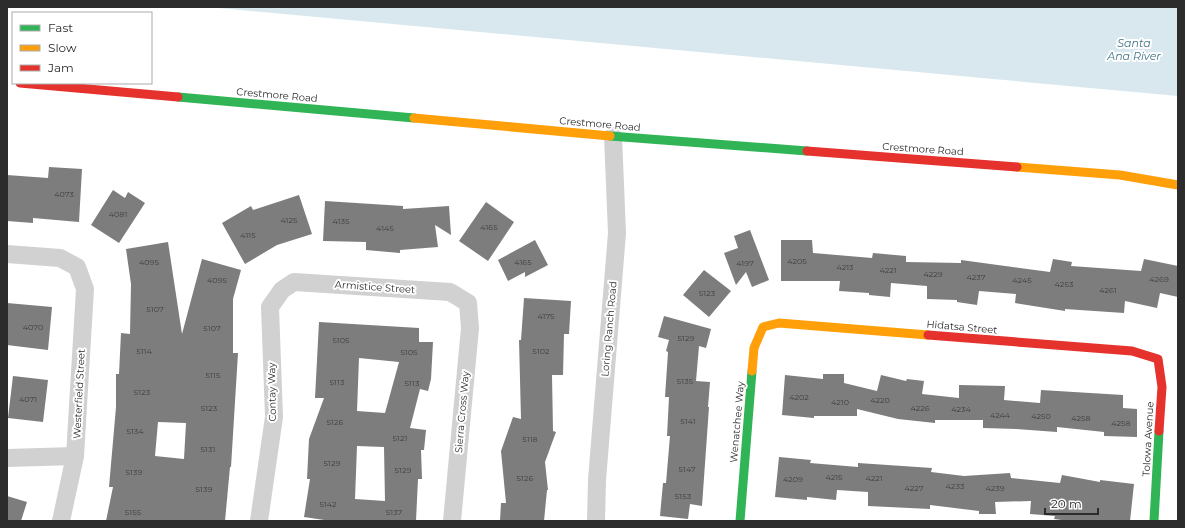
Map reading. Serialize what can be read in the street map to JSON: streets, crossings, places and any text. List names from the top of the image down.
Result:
{
  "streets": {
    "street": [
      "Crestmore Road",
      "Armistice Street",
      "Hidatsa Street",
      "Loring Ranch Road",
      "Contay Way",
      "Westerfield Street",
      "Sierra Cross Way",
      "Wenatchee Way",
      "Tolowa Avenue"
    ]
  },
  "crossings": [
    ["Crestmore Road", "Loring Ranch Road"],
    ["Armistice Street", "Contay Way"],
    ["Armistice Street", "Sierra Cross Way"],
    ["Hidatsa Street", "Wenatchee Way"],
    ["Hidatsa Street", "Tolowa Avenue"]
  ],
  "water": ["Santa Ana River"],
  "house_numbers": [
    "4073",
    "4081",
    "4125",
    "4135",
    "4165",
    "4145",
    "4115",
    "4205",
    "4095",
    "4165",
    "4197",
    "4213",
    "4221",
    "4229",
    "4237",
    "4269",
    "4095",
    "4245",
    "4253",
    "4261",
    "5123",
    "5107",
    "4175",
    "4070",
    "5107",
    "5129",
    "5105",
    "5114",
    "5102",
    "5105",
    "5115",
    "5135",
    "5113",
    "5113",
    "5123",
    "4202",
    "4071",
    "4220",
    "4210",
    "5123",
    "4226",
    "4234",
    "4244",
    "4250",
    "4258",
    "5141",
    "5126",
    "4258",
    "5134",
    "5121",
    "5118",
    "5131",
    "5129",
    "5147",
    "5129",
    "5139",
    "4215",
    "5126",
    "4221",
    "4209",
    "4233",
    "4227",
    "4239",
    "5139",
    "5153",
    "5142",
    "5155",
    "5137"
  ],
  "legend": ["Fast", "Slow", "Jam"],
  "scale_bar": "20 m"
}
